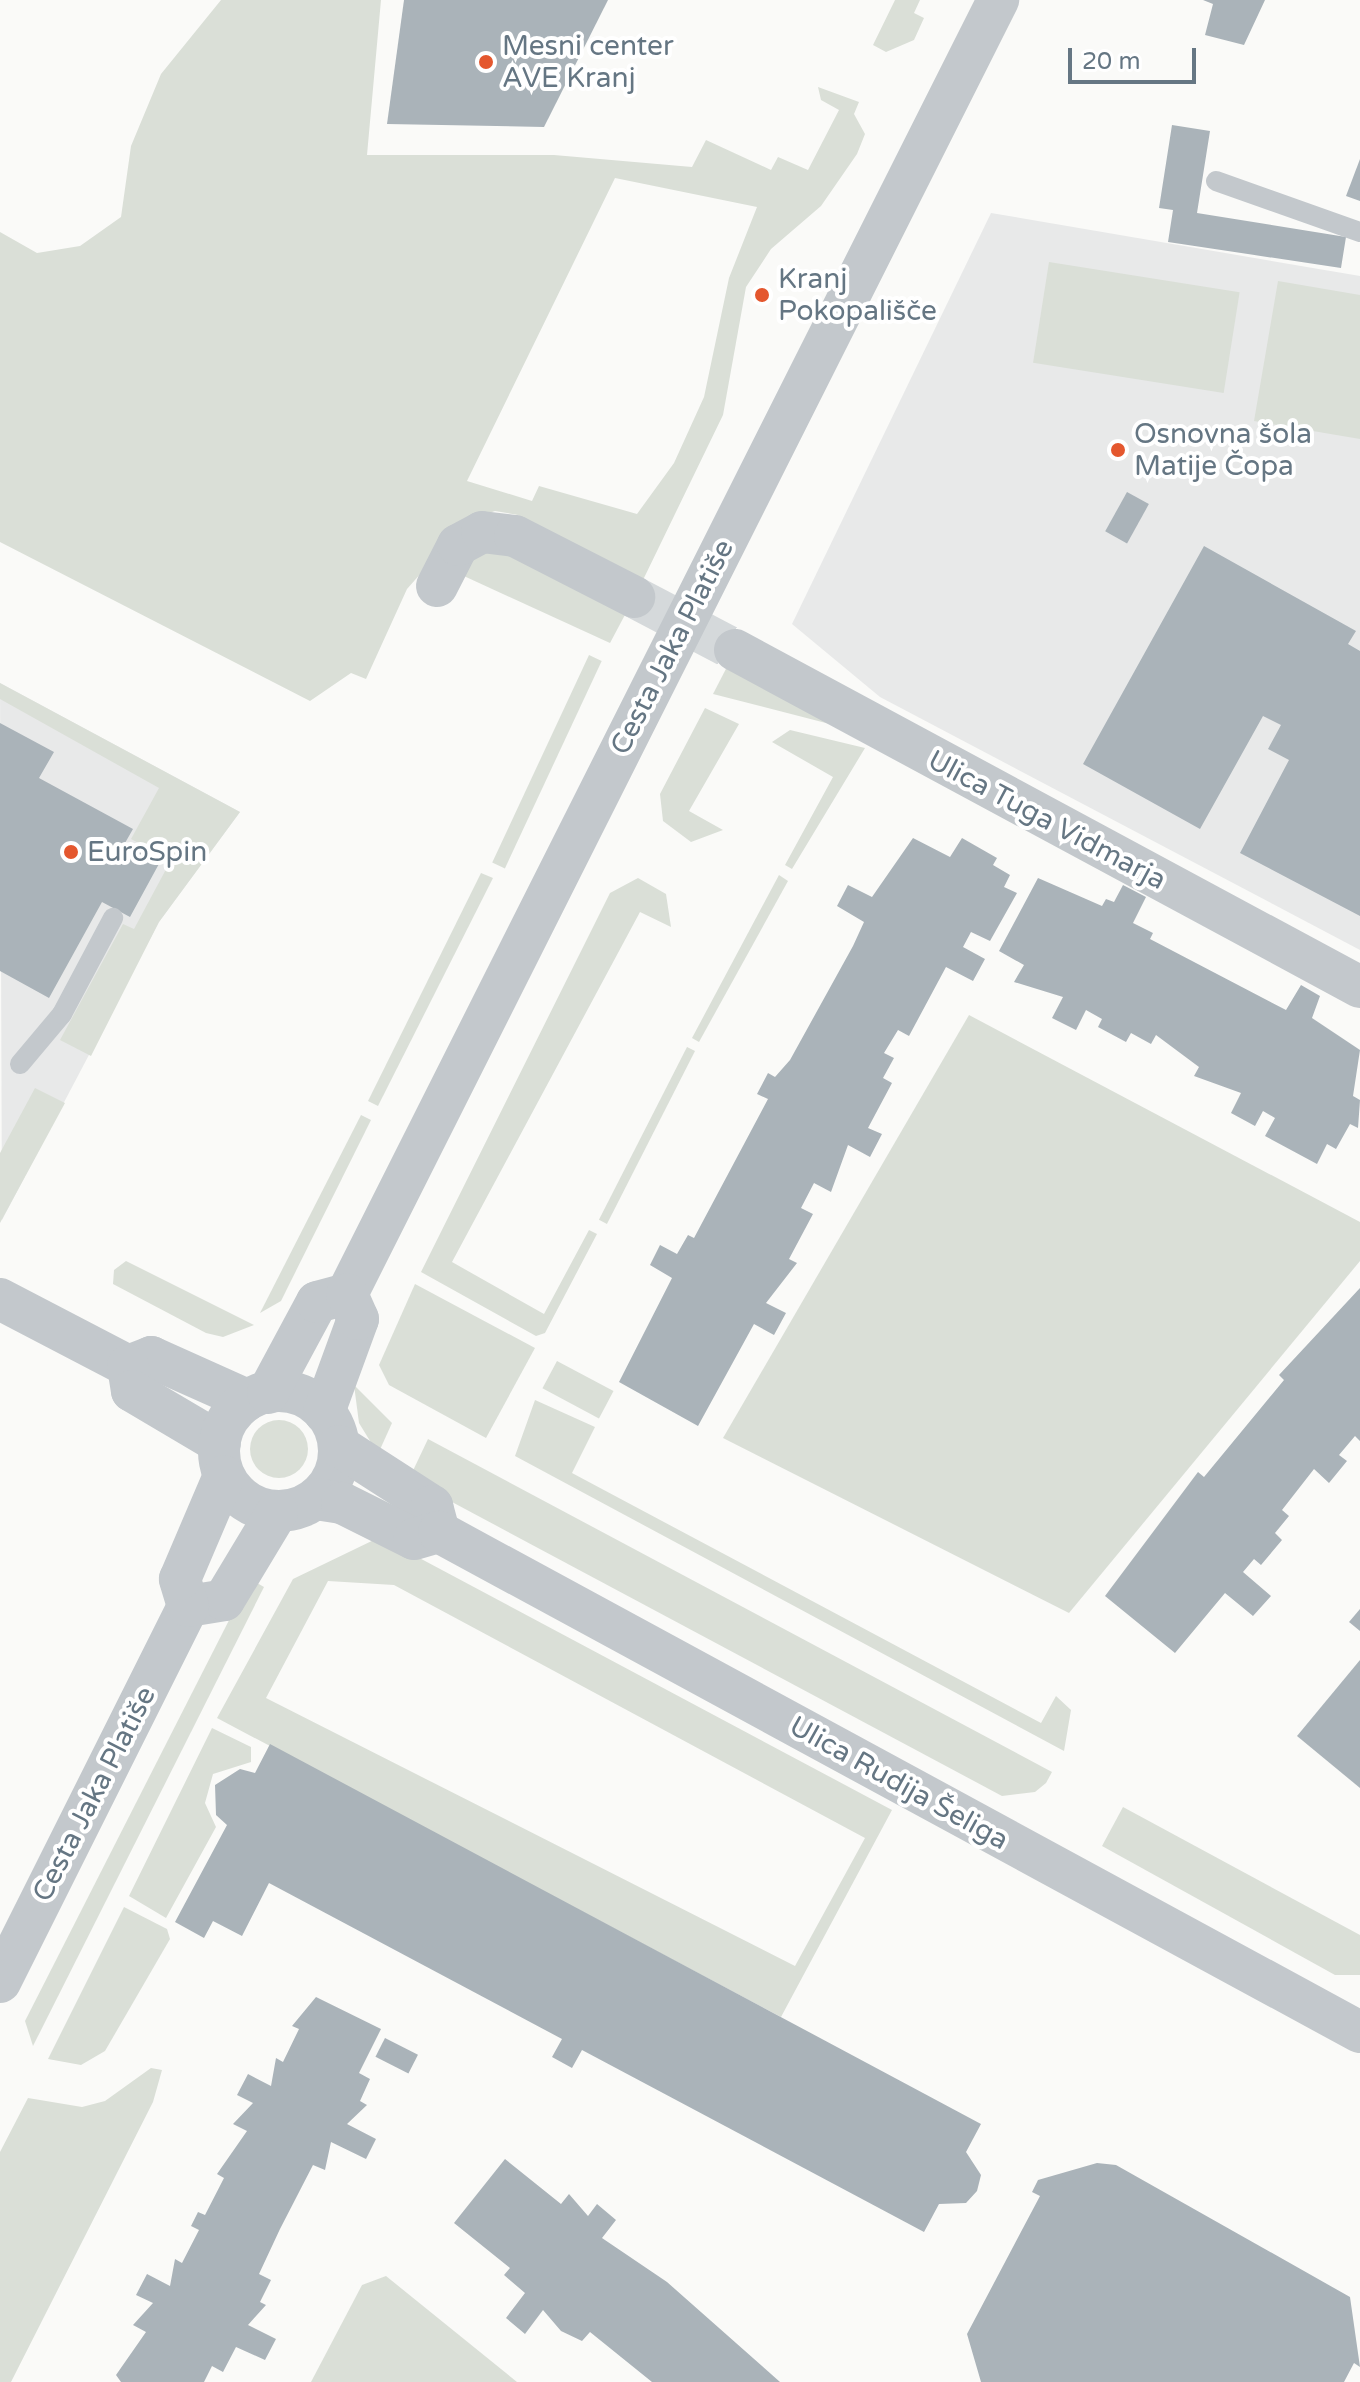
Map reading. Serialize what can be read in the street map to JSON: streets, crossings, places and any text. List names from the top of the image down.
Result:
{
  "streets": {
    "street": ["Cesta Jaka Platiše", "Ulica Tuga Vidmarja", "Ulica Rudija Šeliga"]
  },
  "places": [
    "Mesni center AVE Kranj",
    "Kranj Pokopališče",
    "Osnovna šola Matije Čopa",
    "EuroSpin"
  ],
  "scale_bar": "20 m"
}
